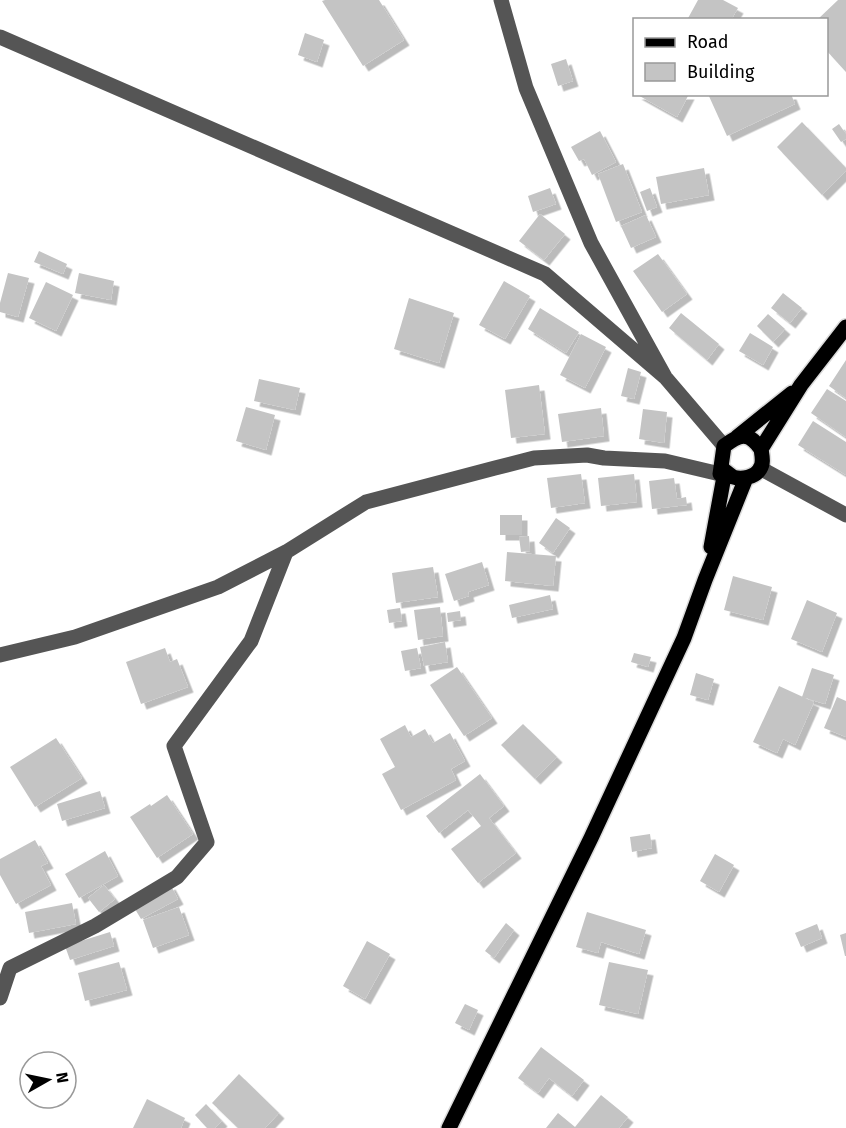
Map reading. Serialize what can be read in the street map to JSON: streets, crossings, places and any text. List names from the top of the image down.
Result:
{
  "legend": ["Road", "Building"],
  "north": "right"
}
